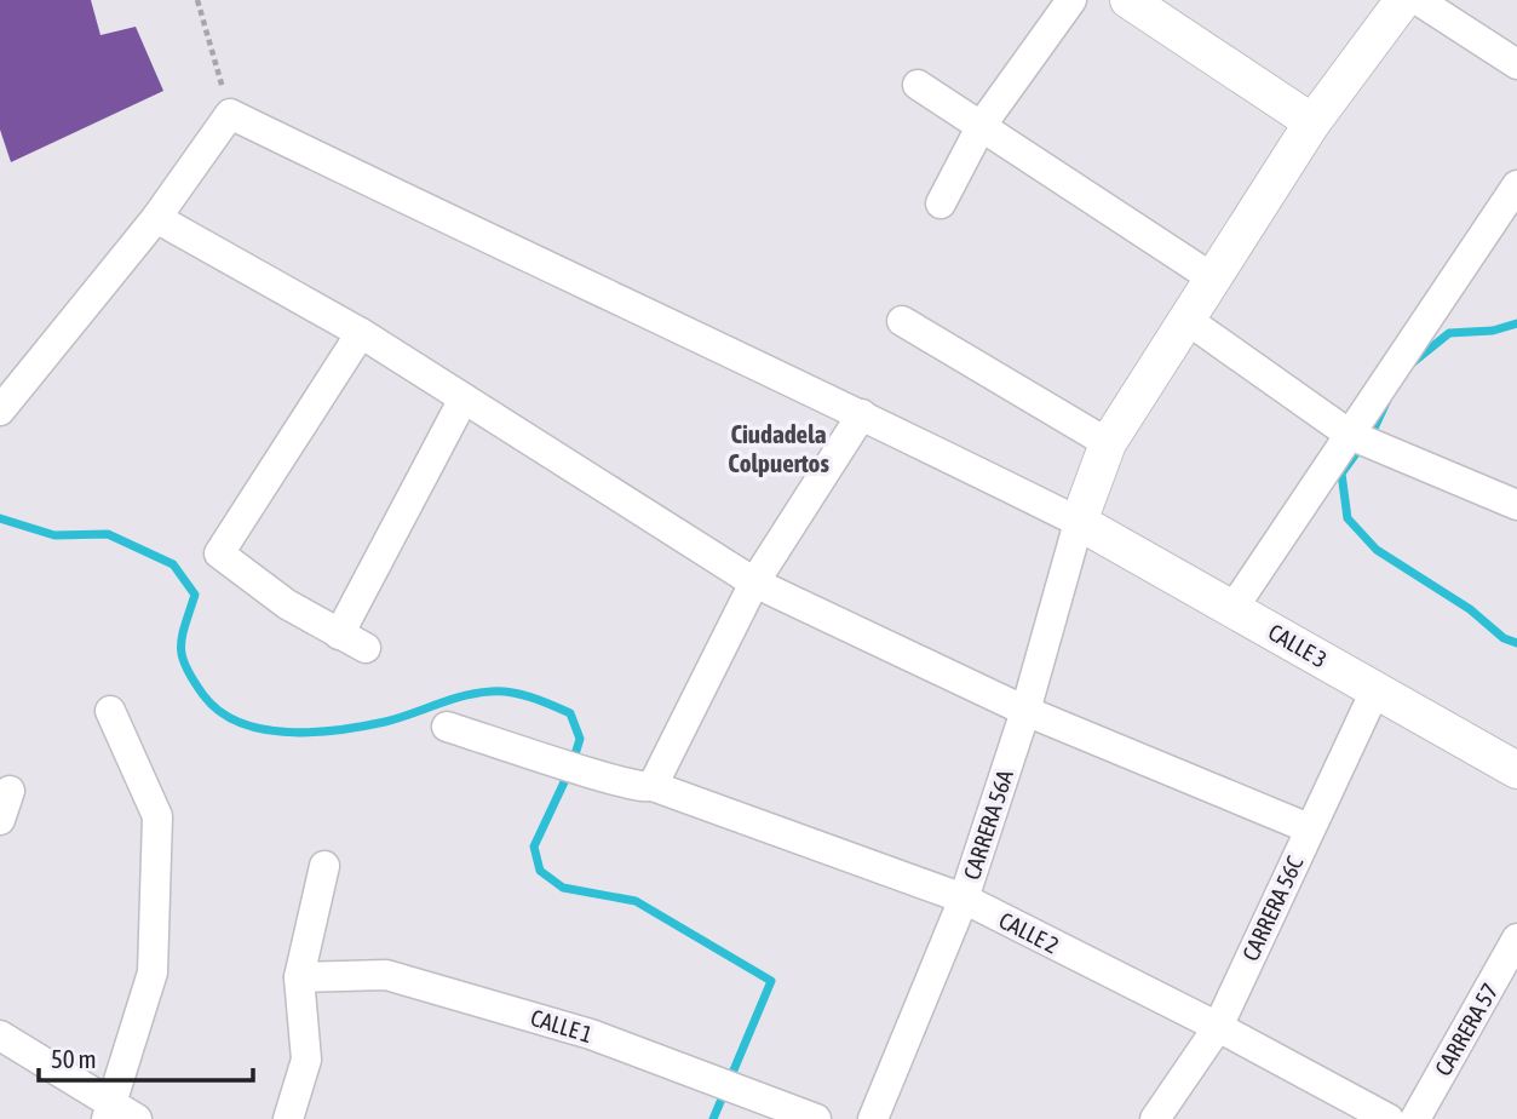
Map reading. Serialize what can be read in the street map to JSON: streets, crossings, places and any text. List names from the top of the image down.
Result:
{
  "streets": {
    "main road": ["CALLE 3"],
    "street": [
      "CARRERA 56A",
      "CARRERA 56C",
      "CALLE 2",
      "CALLE 1",
      "CARRERA 57"
    ]
  },
  "crossings": [
    ["CALLE 3", "CARRERA 56A"],
    ["CALLE 3", "CARRERA 56C"],
    ["CARRERA 56A", "CALLE 2"],
    ["CARRERA 56C", "CALLE 2"]
  ],
  "districts": ["Ciudadela Colpuertos"],
  "scale_bar": "50 m"
}
